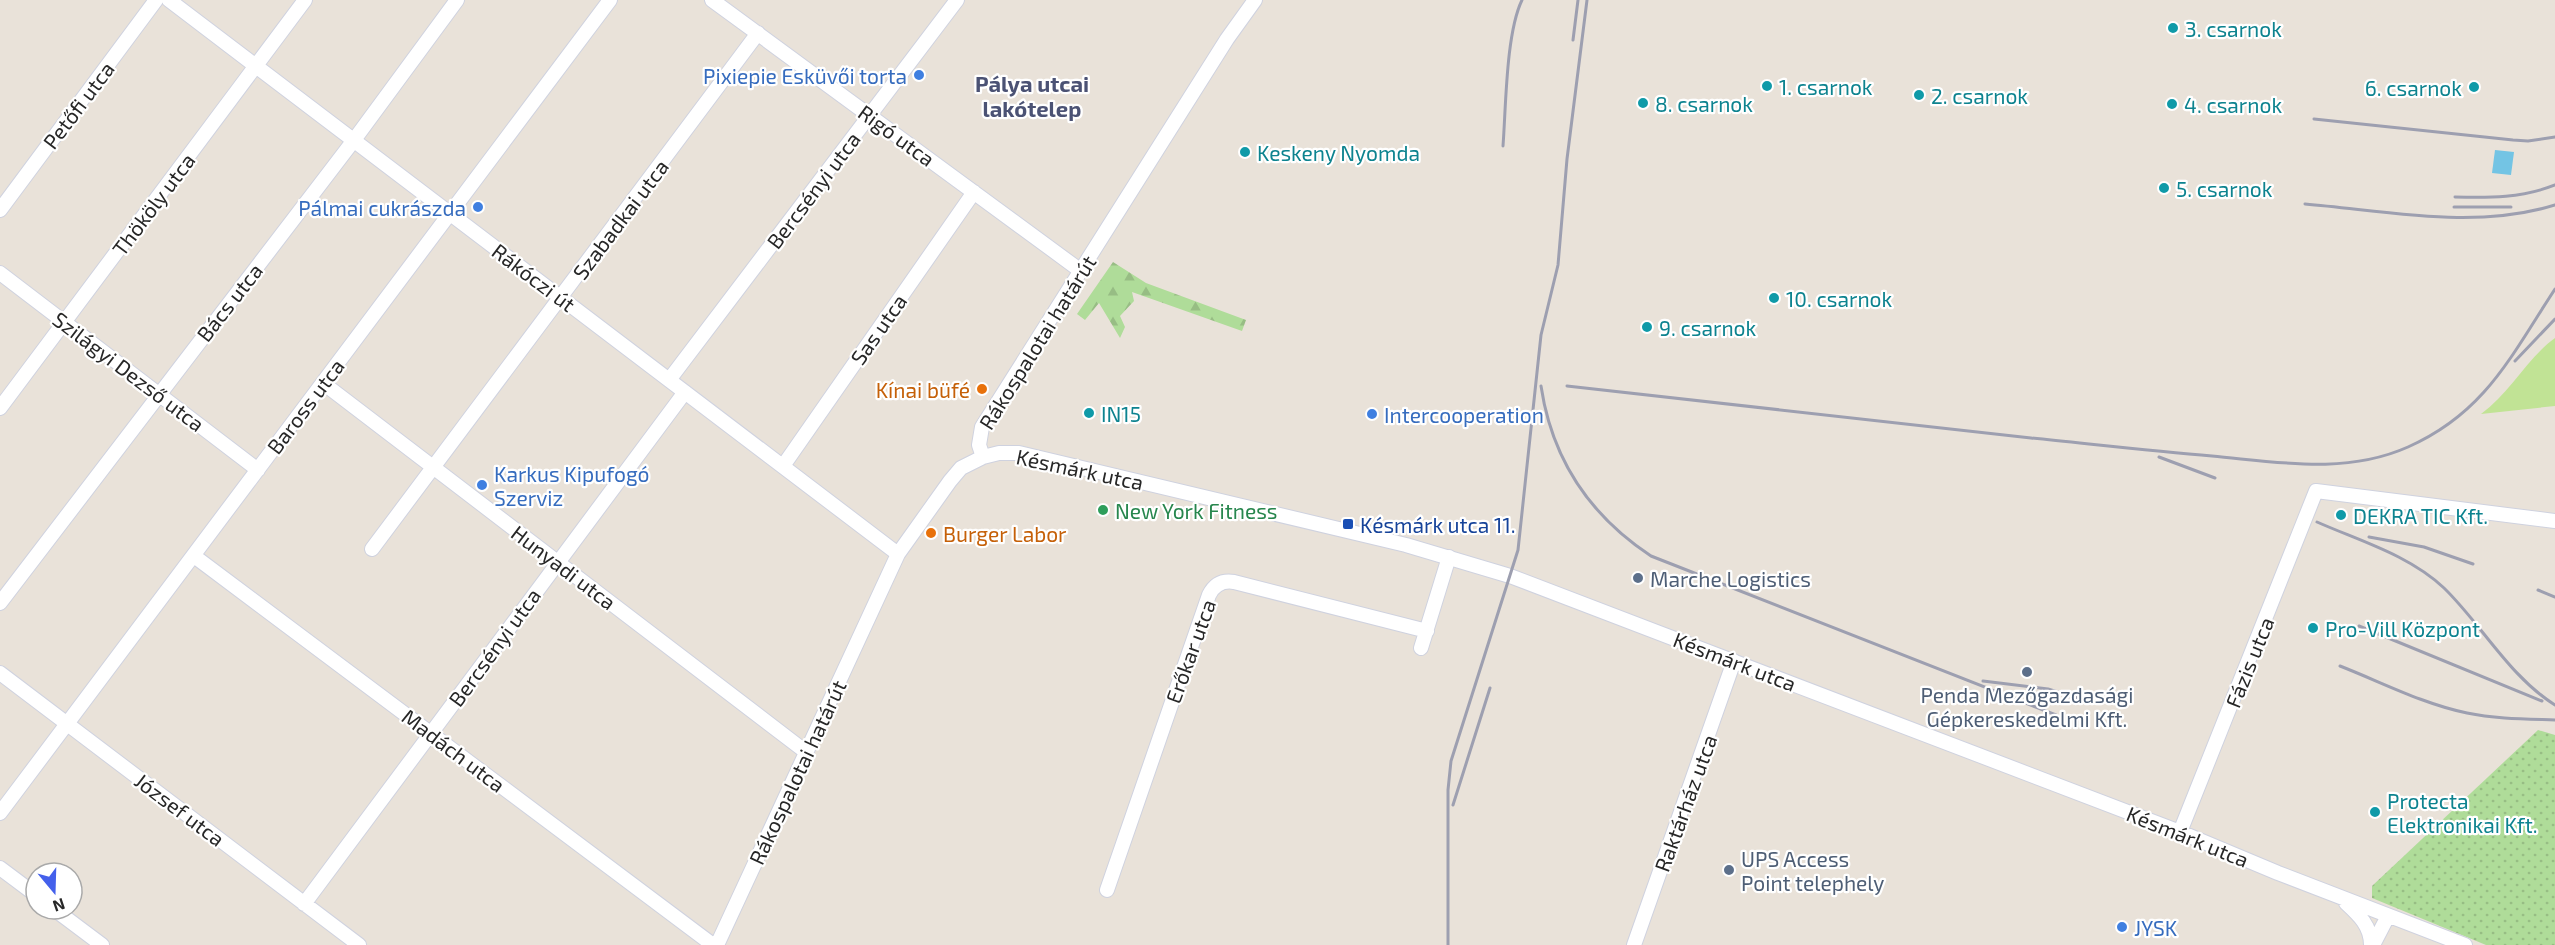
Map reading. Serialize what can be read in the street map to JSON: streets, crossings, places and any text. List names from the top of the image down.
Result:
{
  "streets": {
    "street": [
      "Petőfi utca",
      "Rigó utca",
      "Bercsényi utca",
      "Thököly utca",
      "Szabadkai utca",
      "Rákóczi út",
      "Bács utca",
      "Sas utca",
      "Rákospalotai határút",
      "Szilágyi Dezső utca",
      "Baross utca",
      "Késmárk utca",
      "Hunyadi utca",
      "Erőkar utca",
      "Fázis utca",
      "Madách utca",
      "Raktárház utca",
      "József utca"
    ]
  },
  "crossings": [
    ["Rigó utca", "Bercsényi utca"],
    ["Rigó utca", "Szabadkai utca"],
    ["Rigó utca", "Sas utca"],
    ["Rigó utca", "Rákospalotai határút"],
    ["Bercsényi utca", "Rákóczi út"],
    ["Bercsényi utca", "Hunyadi utca"],
    ["Bercsényi utca", "Madách utca"],
    ["Bercsényi utca", "József utca"],
    ["Thököly utca", "Rákóczi út"],
    ["Thököly utca", "Szilágyi Dezső utca"],
    ["Szabadkai utca", "Rákóczi út"],
    ["Szabadkai utca", "Hunyadi utca"],
    ["Rákóczi út", "Bács utca"],
    ["Rákóczi út", "Sas utca"],
    ["Rákóczi út", "Rákospalotai határút"],
    ["Rákóczi út", "Baross utca"],
    ["Bács utca", "Szilágyi Dezső utca"],
    ["Rákospalotai határút", "Késmárk utca"],
    ["Rákospalotai határút", "Hunyadi utca"],
    ["Rákospalotai határút", "Madách utca"],
    ["Szilágyi Dezső utca", "Baross utca"],
    ["Baross utca", "Hunyadi utca"],
    ["Baross utca", "Madách utca"],
    ["Baross utca", "József utca"],
    ["Késmárk utca", "Fázis utca"],
    ["Késmárk utca", "Raktárház utca"]
  ],
  "districts": ["Pálya utcai lakótelep"],
  "places": {
    "other": [
      "3. csarnok",
      "Pixiepie Esküvői torta",
      "1. csarnok",
      "6. csarnok",
      "2. csarnok",
      "8. csarnok",
      "4. csarnok",
      "Keskeny Nyomda",
      "5. csarnok",
      "Pálmai cukrászda",
      "10. csarnok",
      "9. csarnok",
      "Kínai büfé",
      "IN15",
      "Intercooperation",
      "Karkus Kipufogó Szerviz",
      "New York Fitness",
      "DEKRA TIC Kft.",
      "Burger Labor",
      "Marche Logistics",
      "Pro-Vill Központ",
      "Penda Mezőgazdasági Gépkereskedelmi Kft.",
      "Protecta Elektronikai Kft.",
      "UPS Access Point telephely",
      "JYSK"
    ],
    "transit": ["Késmárk utca 11."]
  },
  "north": "bottom"
}
